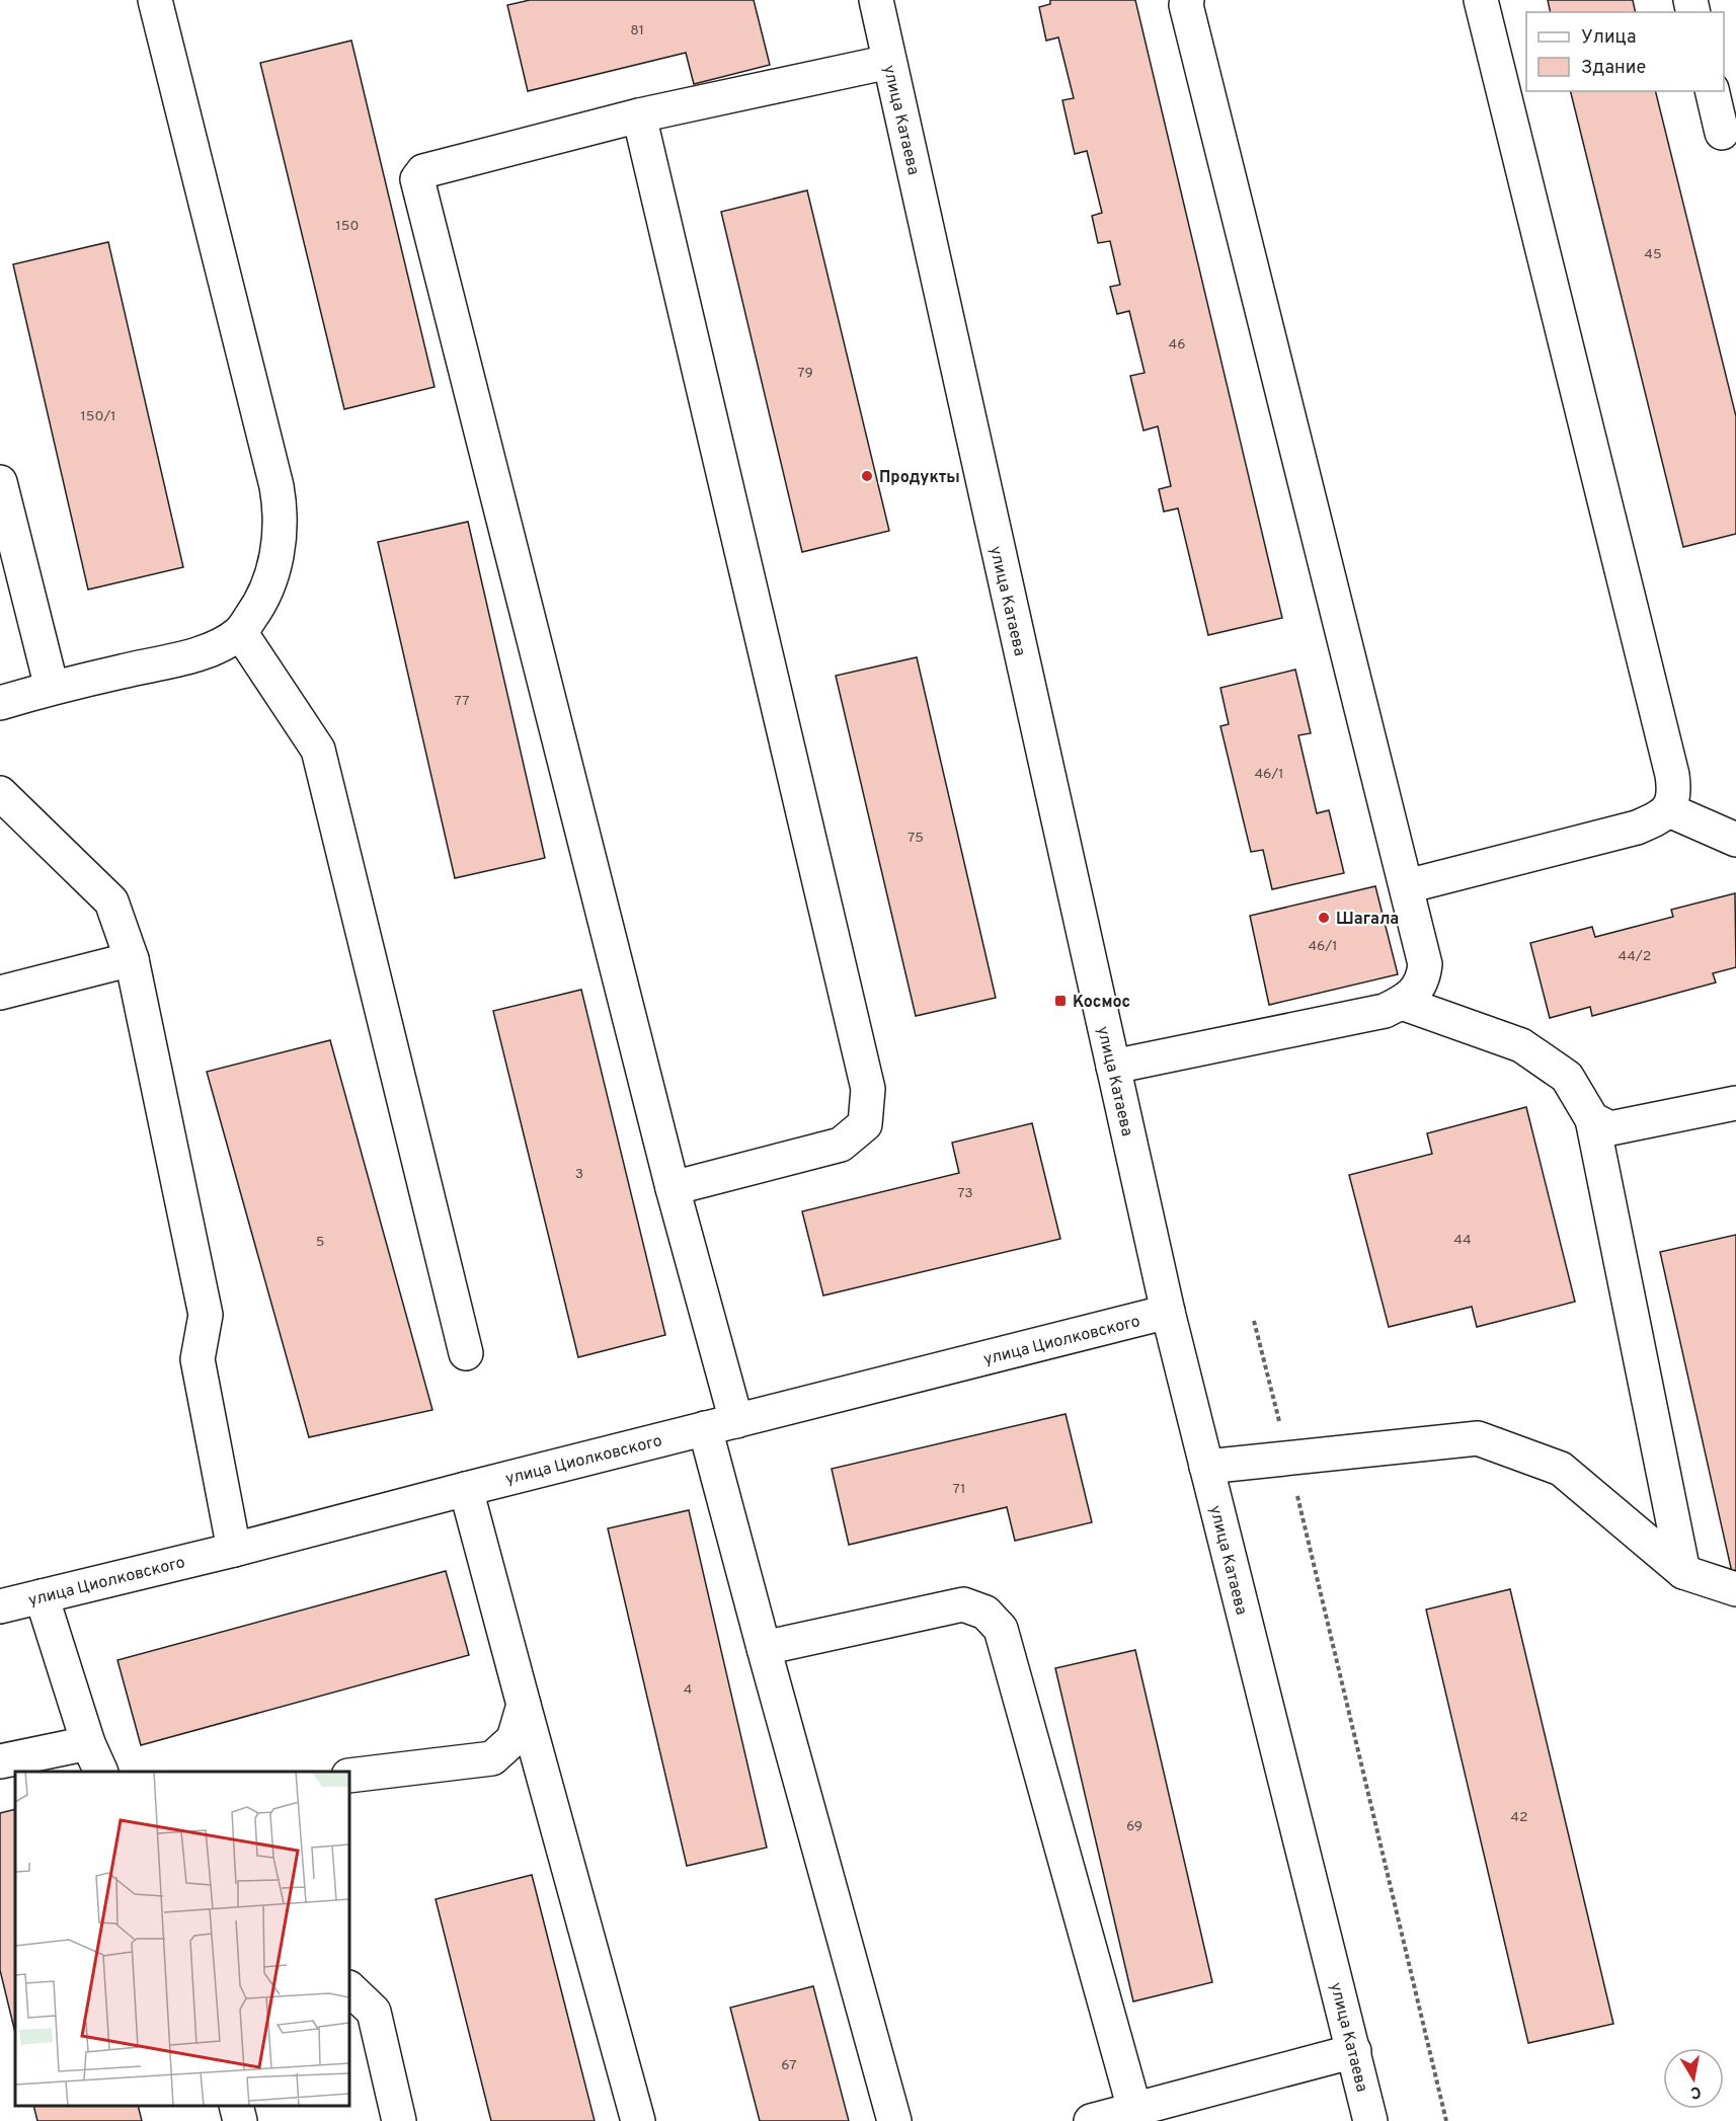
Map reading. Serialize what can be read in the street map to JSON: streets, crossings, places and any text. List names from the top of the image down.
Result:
{
  "streets": {
    "street": ["улица Катаева", "улица Циолковского"]
  },
  "crossings": [
    ["улица Катаева", "улица Циолковского"]
  ],
  "places": {
    "other": ["Продукты", "Шагала"],
    "transit": ["Космос"]
  },
  "house_numbers": [
    "81",
    "150",
    "45",
    "46",
    "79",
    "150/1",
    "77",
    "46/1",
    "75",
    "46/1",
    "44/2",
    "3",
    "73",
    "44",
    "5",
    "71",
    "4",
    "42",
    "69",
    "67"
  ],
  "legend": ["Улица", "Здание"],
  "north": "bottom"
}
